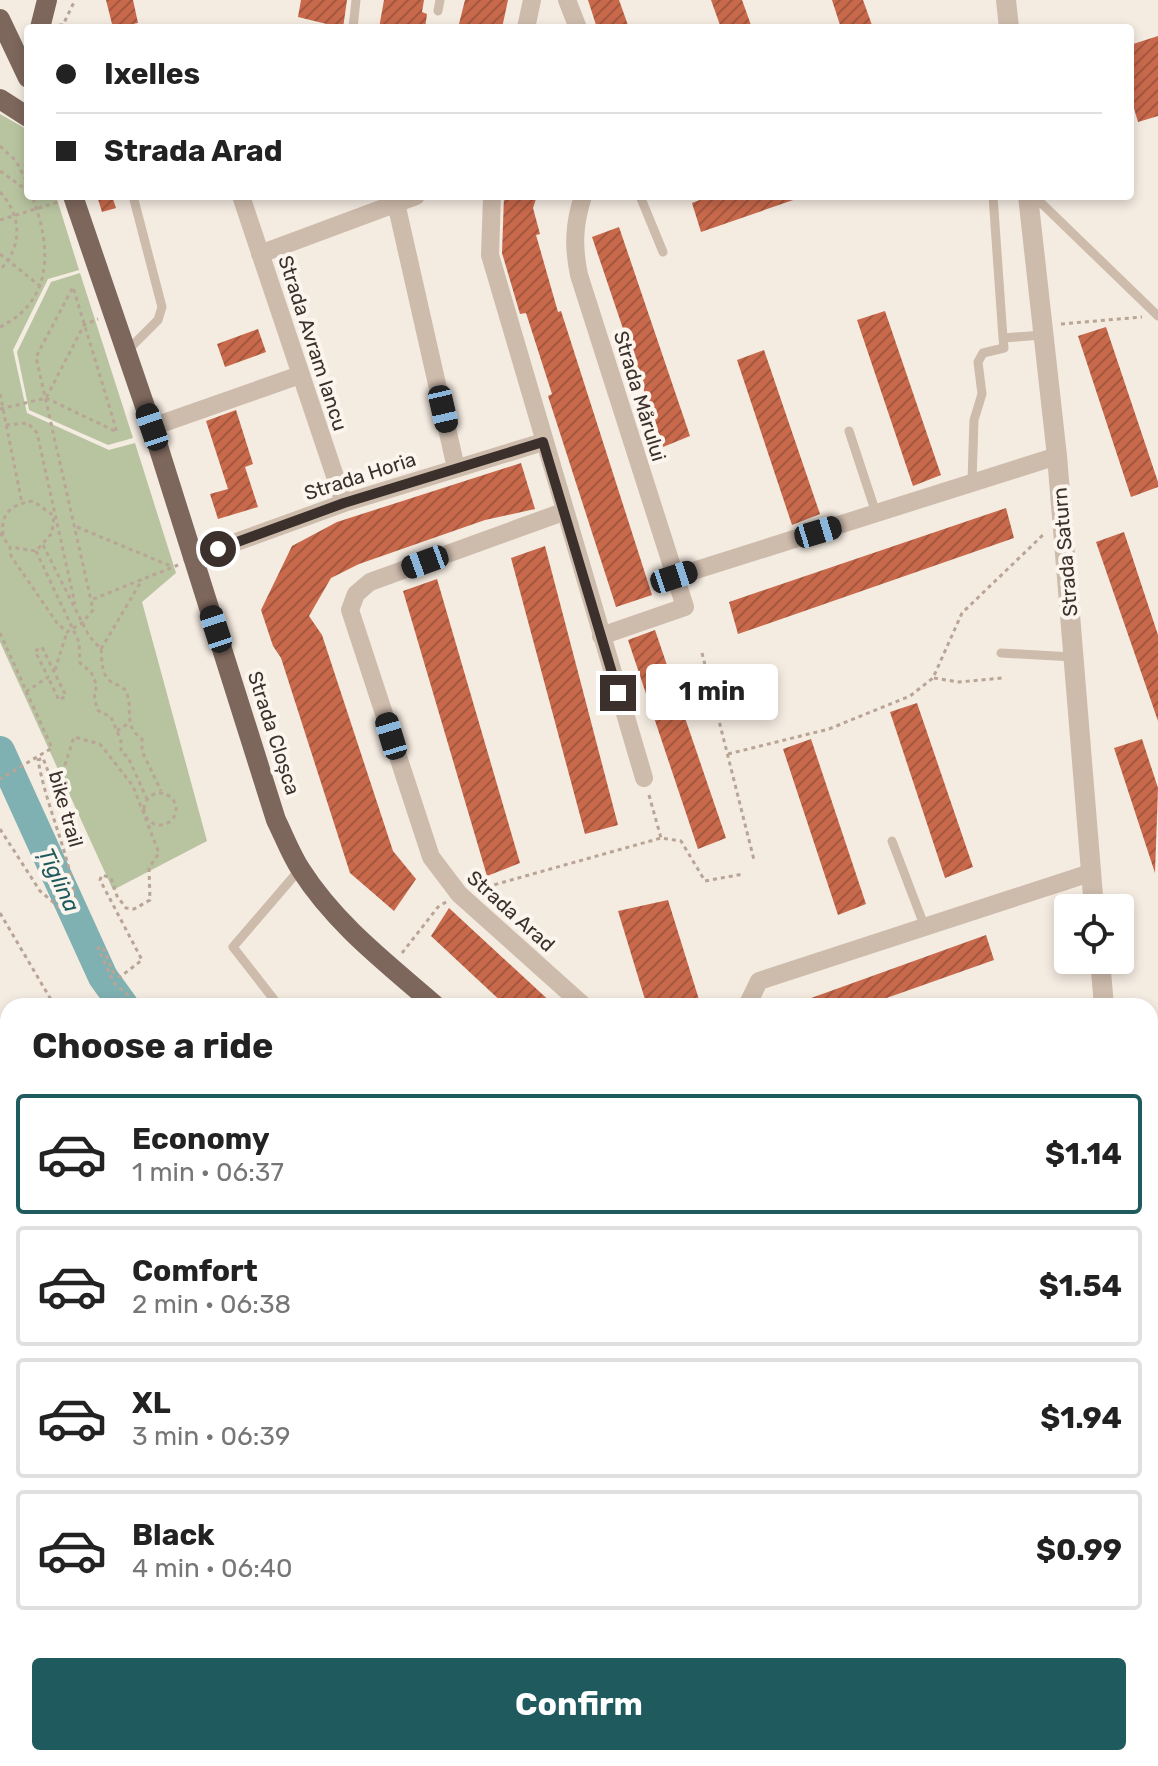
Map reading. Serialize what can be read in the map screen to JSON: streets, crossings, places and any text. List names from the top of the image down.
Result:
{
  "streets": {
    "main road": ["Strada Cloșca"],
    "street": [
      "Strada Avram Iancu",
      "Strada Mărului",
      "Strada Horia",
      "Strada Saturn",
      "Strada Arad"
    ],
    "path": ["bike trail"]
  },
  "crossings": [
    ["Strada Avram Iancu", "Strada Horia"],
    ["Strada Horia", "Strada Cloșca"]
  ],
  "water": ["Țiglina"],
  "page": {
    "banner": ["Ixelles", "Strada Arad"],
    "bubble": "1 min",
    "heading": "Choose a ride",
    "list": [
      {
        "name": "Economy",
        "note": "1 min · 06:37",
        "value": "$1.14"
      },
      {
        "name": "Comfort",
        "note": "2 min · 06:38",
        "value": "$1.54"
      },
      {
        "name": "XL",
        "note": "3 min · 06:39",
        "value": "$1.94"
      },
      {
        "name": "Black",
        "note": "4 min · 06:40",
        "value": "$0.99"
      }
    ],
    "buttons": "Confirm"
  }
}
